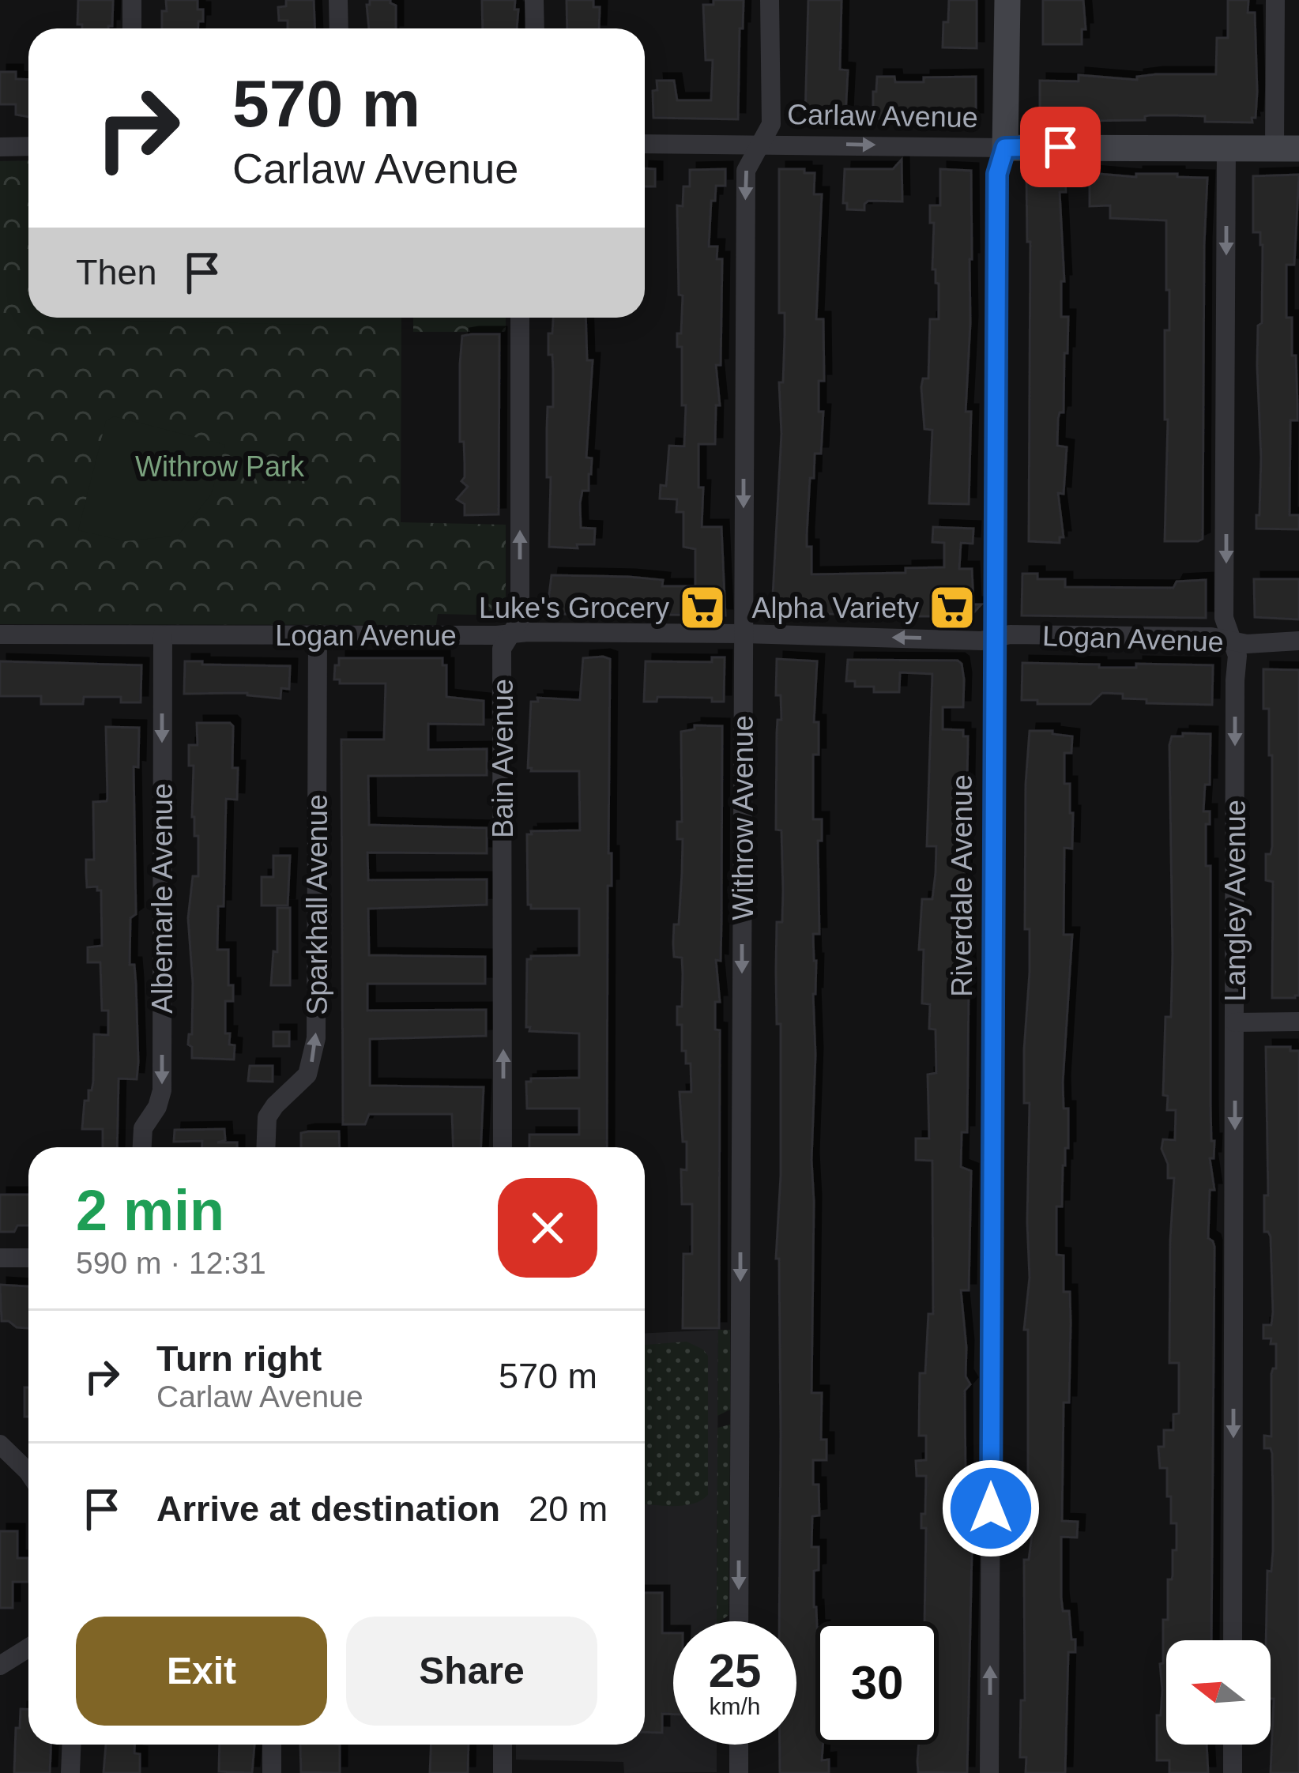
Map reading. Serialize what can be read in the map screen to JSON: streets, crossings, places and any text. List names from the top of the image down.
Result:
{
  "streets": {
    "main road": ["Carlaw Avenue", "Riverdale Avenue"],
    "street": [
      "Logan Avenue",
      "Bain Avenue",
      "Withrow Avenue",
      "Albemarle Avenue",
      "Langley Avenue",
      "Sparkhall Avenue"
    ]
  },
  "crossings": [
    ["Carlaw Avenue", "Withrow Avenue"],
    ["Carlaw Avenue", "Riverdale Avenue"],
    ["Carlaw Avenue", "Langley Avenue"],
    ["Logan Avenue", "Bain Avenue"],
    ["Logan Avenue", "Withrow Avenue"],
    ["Logan Avenue", "Riverdale Avenue"],
    ["Logan Avenue", "Albemarle Avenue"],
    ["Logan Avenue", "Langley Avenue"],
    ["Logan Avenue", "Sparkhall Avenue"]
  ],
  "one_way": [
    "Carlaw Avenue",
    "Bain Avenue",
    "Withrow Avenue",
    "Riverdale Avenue",
    "Albemarle Avenue",
    "Langley Avenue",
    "Sparkhall Avenue"
  ],
  "parks": ["Withrow Park"],
  "places": {
    "supermarket": ["Luke's Grocery", "Alpha Variety"]
  },
  "north": "left",
  "page": {
    "turn": ["570 m", "Carlaw Avenue"],
    "then": "Then",
    "heading": ["2 min", "590 m · 12:31"],
    "list": [
      {
        "name": "Turn right",
        "note": "Carlaw Avenue",
        "value": "570 m"
      },
      {
        "name": "Arrive at destination",
        "value": "20 m"
      }
    ],
    "buttons": ["Exit", "Share"],
    "speed": "25 km/h",
    "limit": "30"
  }
}
